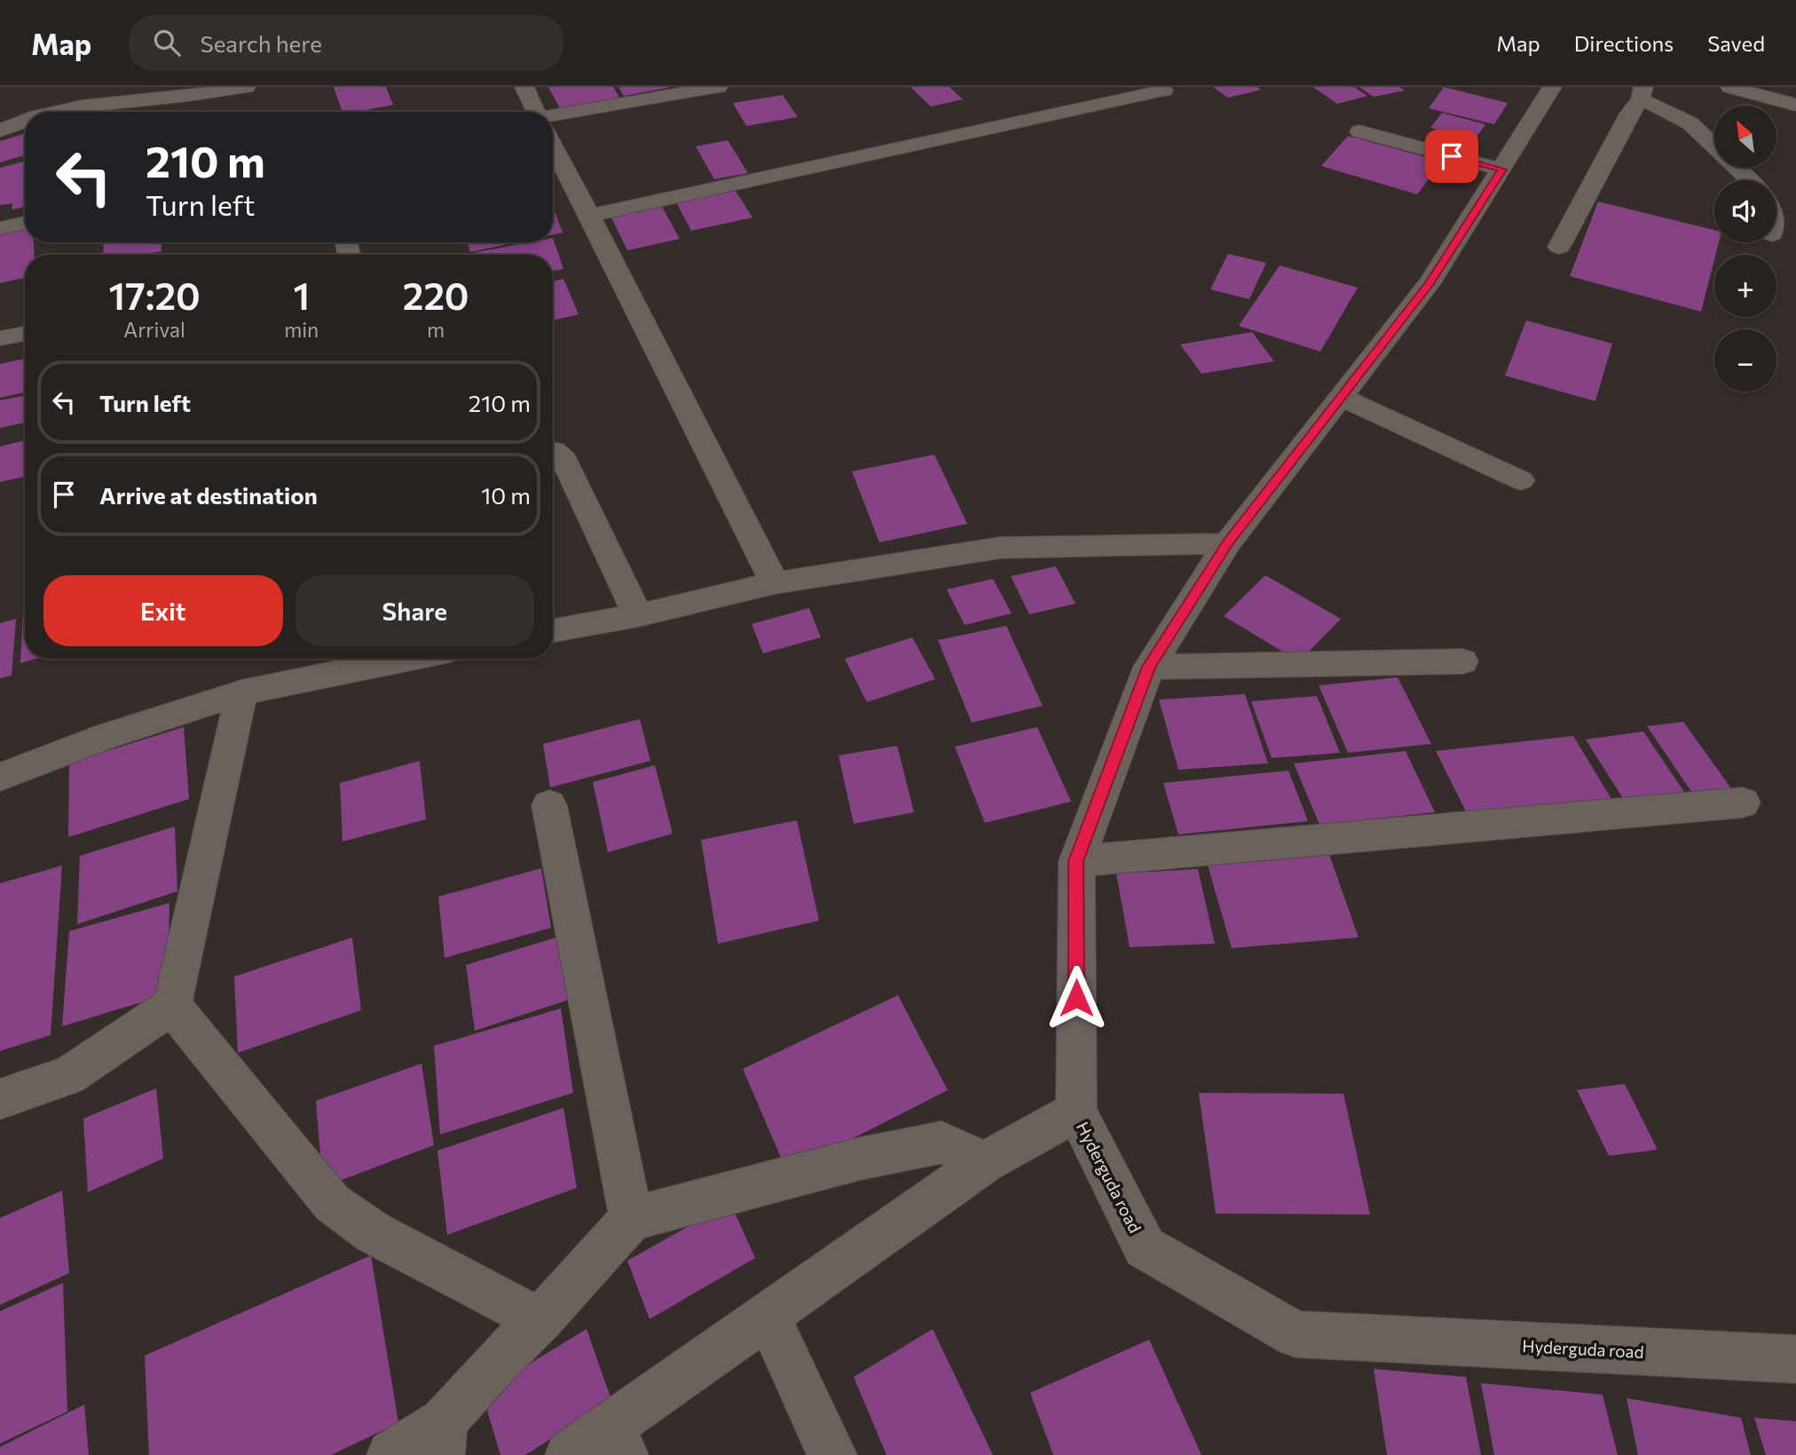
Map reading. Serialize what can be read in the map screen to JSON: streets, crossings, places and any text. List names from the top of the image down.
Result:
{
  "streets": {
    "street": ["Hyderguda road"]
  },
  "north": "top left",
  "page": {
    "header": "Map",
    "search": "Search here",
    "nav": ["Map", "Directions", "Saved"],
    "map_buttons": ["+", "−"],
    "turn": ["210 m", "Turn left"],
    "eta": [
      "17:20",
      "Arrival",
      "1",
      "min",
      "220",
      "m"
    ],
    "list": [
      {
        "name": "Turn left",
        "value": "210 m"
      },
      {
        "name": "Arrive at destination",
        "value": "10 m"
      }
    ],
    "buttons": ["Exit", "Share"]
  }
}
